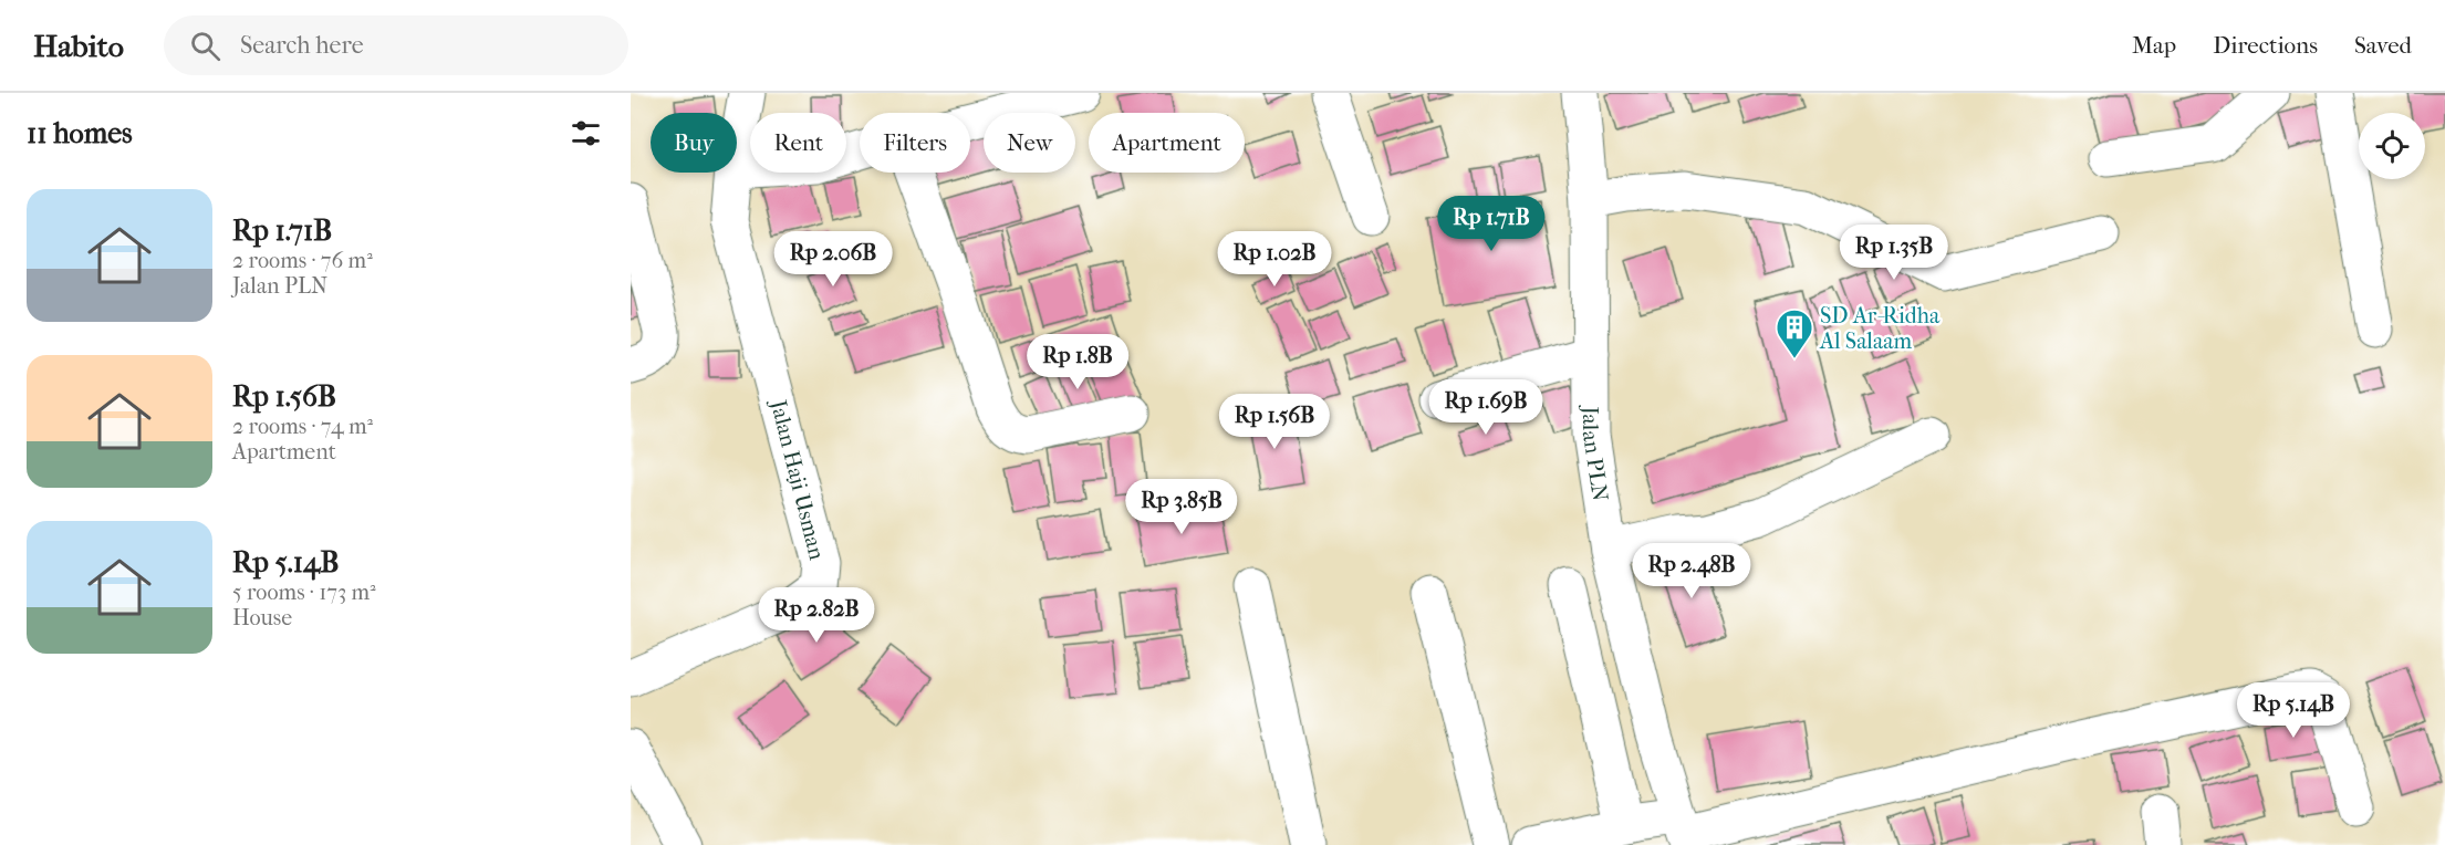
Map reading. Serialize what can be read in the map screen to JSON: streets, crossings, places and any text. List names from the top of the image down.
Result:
{
  "streets": {
    "street": ["Jalan PLN", "Jalan Haji Usman"]
  },
  "places": {
    "building": ["SD Ar-Ridha Al Salaam"]
  },
  "page": {
    "header": "Habito",
    "search": "Search here",
    "nav": ["Map", "Directions", "Saved"],
    "heading": "11 homes",
    "chip": [
      "Buy",
      "Rent",
      "Filters",
      "New",
      "Apartment"
    ],
    "list": [
      {
        "name": "Rp 1.71B",
        "note": "2 rooms · 76 m² · Jalan PLN"
      },
      {
        "name": "Rp 1.56B",
        "note": "2 rooms · 74 m² · Apartment"
      },
      {
        "name": "Rp 5.14B",
        "note": "5 rooms · 173 m² · House"
      }
    ],
    "price": [
      "Rp 1.71B",
      "Rp 1.35B",
      "Rp 2.06B",
      "Rp 1.02B",
      "Rp 1.8B",
      "Rp 1.69B",
      "Rp 1.56B",
      "Rp 3.85B",
      "Rp 2.48B",
      "Rp 2.82B",
      "Rp 5.14B"
    ]
  }
}
